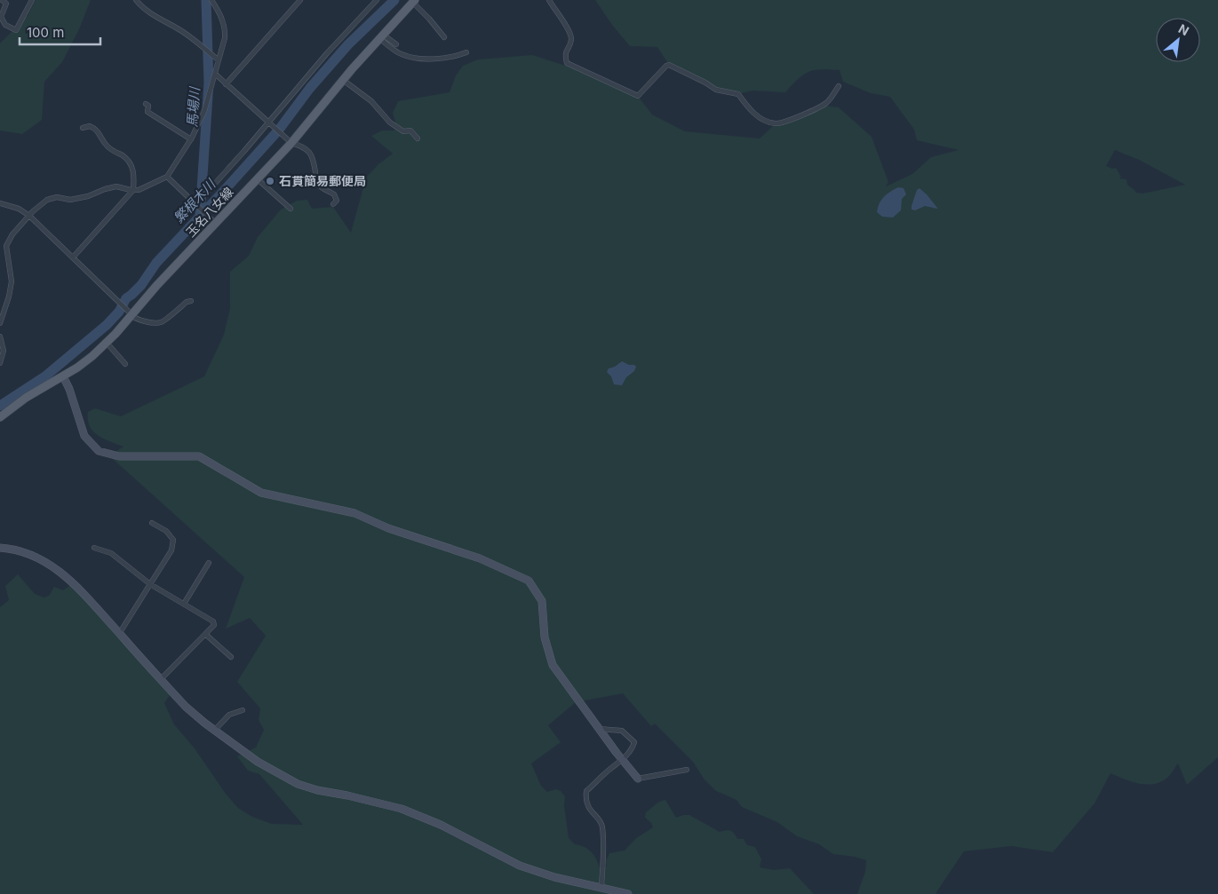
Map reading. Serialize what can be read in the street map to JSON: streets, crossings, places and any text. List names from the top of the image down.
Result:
{
  "streets": {
    "main road": ["玉名八女線"]
  },
  "water": ["馬場川", "繁根木川"],
  "places": ["石貫簡易郵便局"],
  "scale_bar": "100 m",
  "north": "top right"
}
